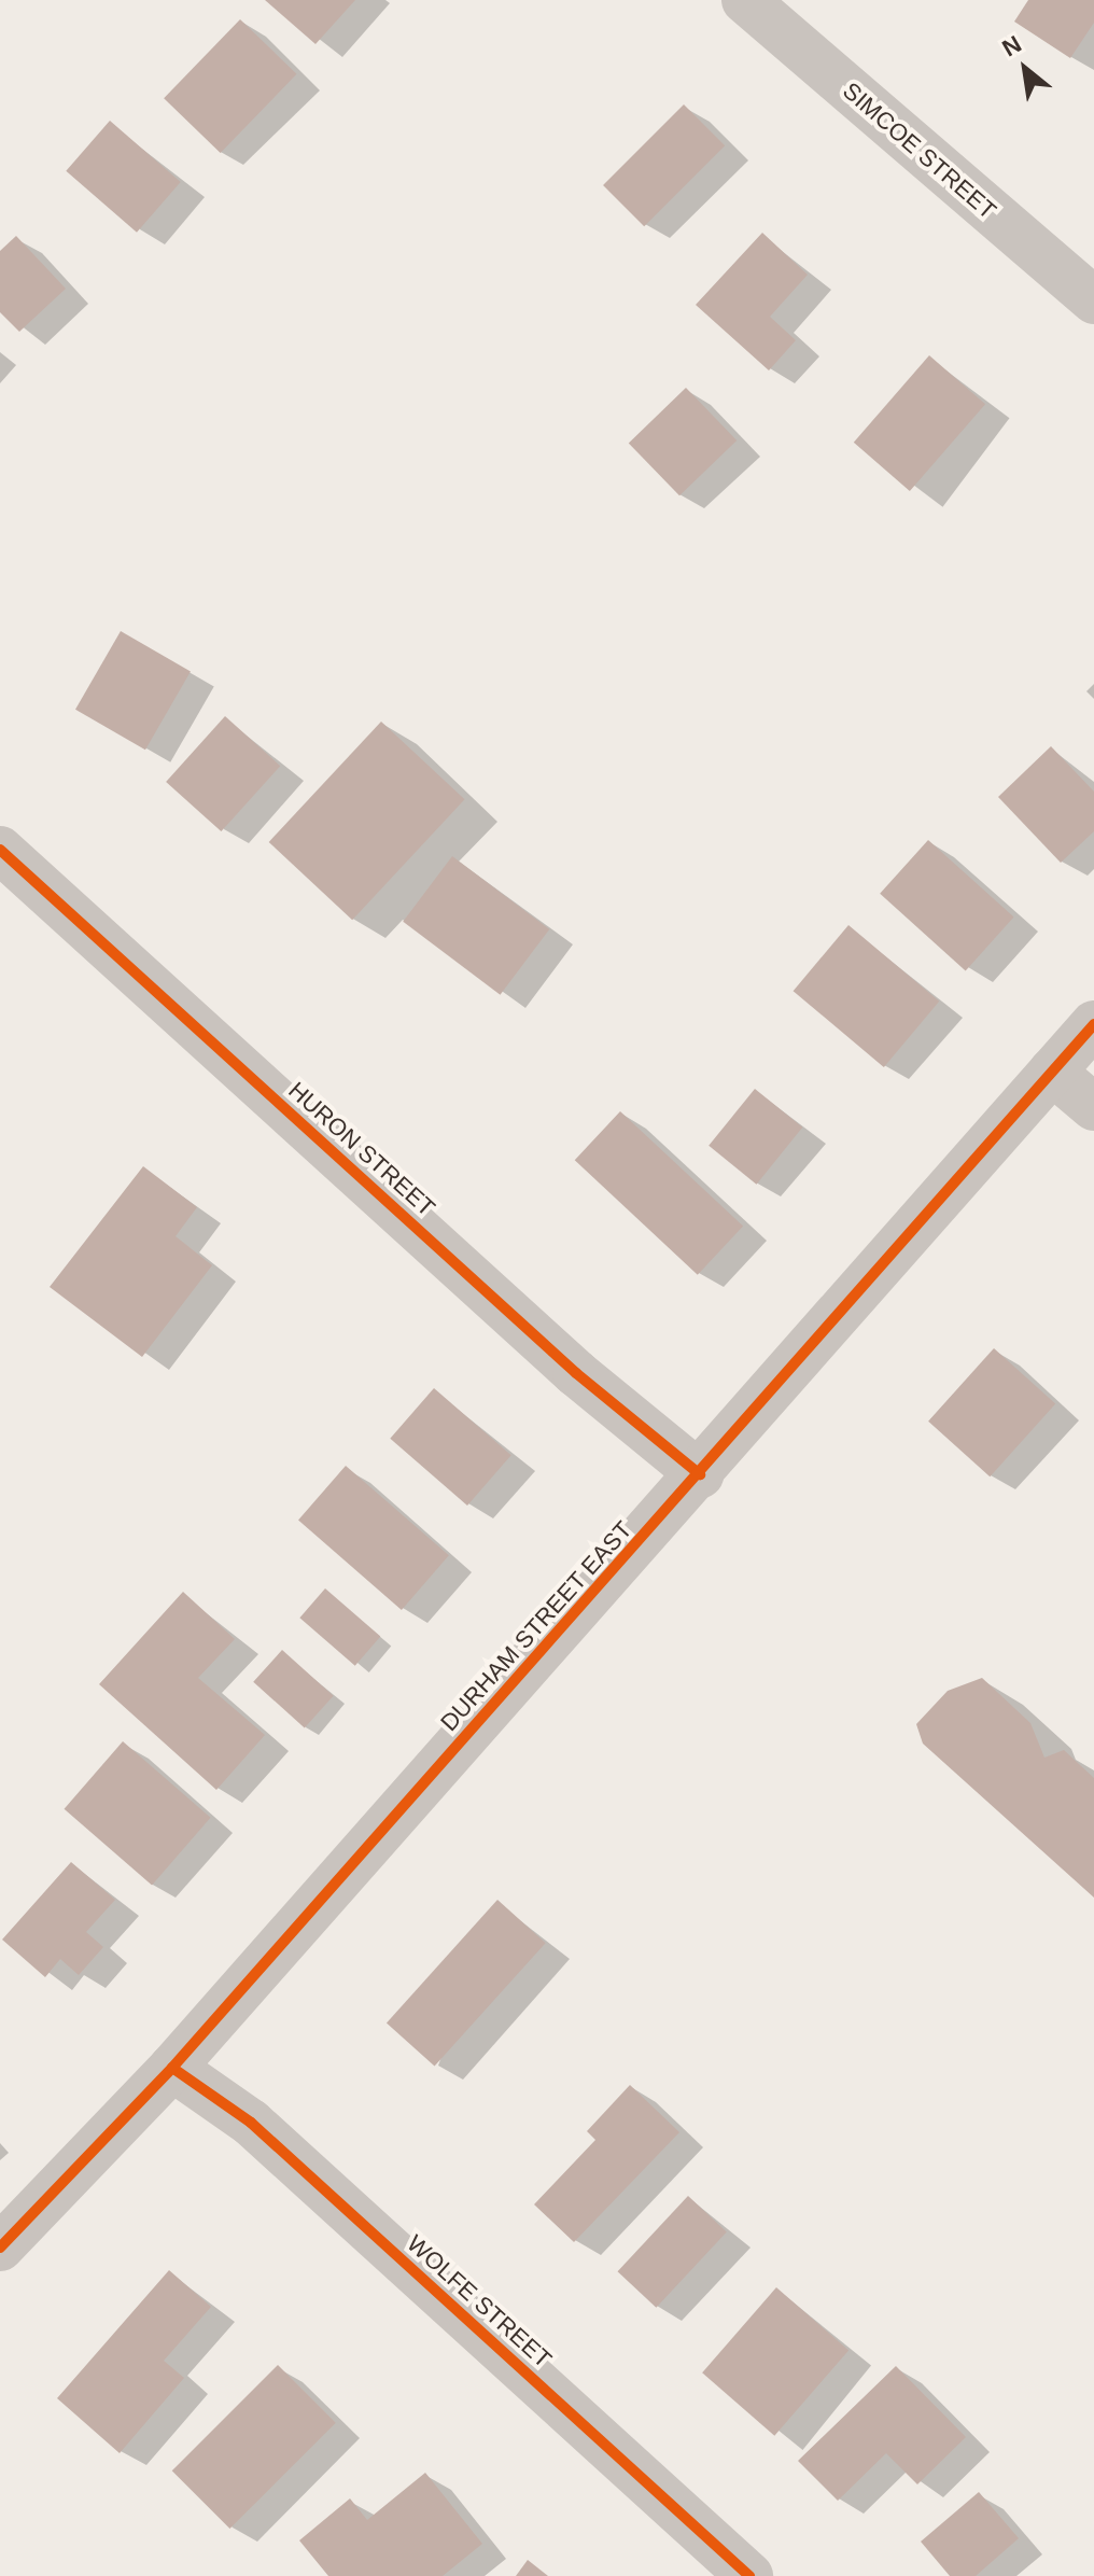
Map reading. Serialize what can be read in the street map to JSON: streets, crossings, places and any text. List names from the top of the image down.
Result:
{
  "streets": {
    "street": [
      "SIMCOE STREET",
      "HURON STREET",
      "DURHAM STREET EAST",
      "WOLFE STREET"
    ]
  },
  "crossings": [
    ["HURON STREET", "DURHAM STREET EAST"],
    ["DURHAM STREET EAST", "WOLFE STREET"]
  ],
  "north": "top left"
}
